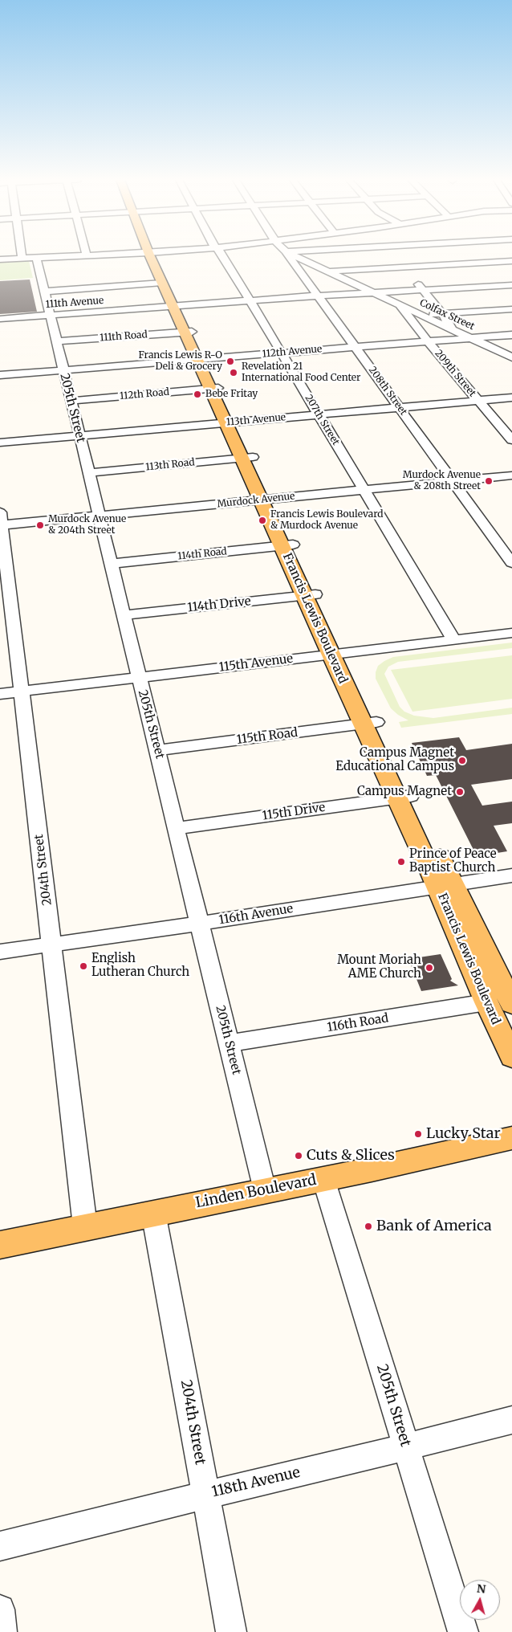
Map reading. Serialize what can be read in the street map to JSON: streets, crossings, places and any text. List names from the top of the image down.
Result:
{
  "streets": {
    "main road": ["Francis Lewis Boulevard", "Linden Boulevard"],
    "street": [
      "111th Avenue",
      "Colfax Street",
      "111th Road",
      "112th Avenue",
      "209th Street",
      "208th Street",
      "112th Road",
      "205th Street",
      "113th Avenue",
      "207th Street",
      "113th Road",
      "Murdock Avenue",
      "114th Road",
      "114th Drive",
      "115th Avenue",
      "115th Road",
      "115th Drive",
      "204th Street",
      "116th Avenue",
      "116th Road",
      "118th Avenue"
    ]
  },
  "crossings": [
    ["111th Avenue", "Colfax Street"],
    ["111th Avenue", "208th Street"],
    ["111th Avenue", "205th Street"],
    ["111th Avenue", "207th Street"],
    ["111th Avenue", "Francis Lewis Boulevard"],
    ["Colfax Street", "112th Avenue"],
    ["Colfax Street", "209th Street"],
    ["111th Road", "205th Street"],
    ["111th Road", "Francis Lewis Boulevard"],
    ["112th Avenue", "209th Street"],
    ["112th Avenue", "208th Street"],
    ["112th Avenue", "205th Street"],
    ["112th Avenue", "207th Street"],
    ["112th Avenue", "Francis Lewis Boulevard"],
    ["209th Street", "113th Avenue"],
    ["208th Street", "113th Avenue"],
    ["208th Street", "Murdock Avenue"],
    ["112th Road", "205th Street"],
    ["112th Road", "Francis Lewis Boulevard"],
    ["205th Street", "113th Avenue"],
    ["205th Street", "113th Road"],
    ["205th Street", "Murdock Avenue"],
    ["205th Street", "114th Road"],
    ["205th Street", "114th Drive"],
    ["205th Street", "115th Avenue"],
    ["205th Street", "115th Road"],
    ["205th Street", "115th Drive"],
    ["205th Street", "116th Avenue"],
    ["205th Street", "116th Road"],
    ["205th Street", "Linden Boulevard"],
    ["205th Street", "118th Avenue"],
    ["113th Avenue", "207th Street"],
    ["113th Avenue", "Francis Lewis Boulevard"],
    ["207th Street", "Murdock Avenue"],
    ["207th Street", "115th Avenue"],
    ["113th Road", "Francis Lewis Boulevard"],
    ["Murdock Avenue", "Francis Lewis Boulevard"],
    ["Murdock Avenue", "204th Street"],
    ["114th Road", "Francis Lewis Boulevard"],
    ["114th Drive", "Francis Lewis Boulevard"],
    ["Francis Lewis Boulevard", "115th Avenue"],
    ["Francis Lewis Boulevard", "115th Road"],
    ["Francis Lewis Boulevard", "115th Drive"],
    ["Francis Lewis Boulevard", "116th Avenue"],
    ["Francis Lewis Boulevard", "116th Road"],
    ["115th Avenue", "204th Street"],
    ["204th Street", "116th Avenue"],
    ["204th Street", "Linden Boulevard"],
    ["204th Street", "118th Avenue"]
  ],
  "places": [
    "Francis Lewis R-O Deli & Grocery",
    "Revelation 21 International Food Center",
    "Bebe Fritay",
    "Murdock Avenue & 208th Street",
    "Francis Lewis Boulevard & Murdock Avenue",
    "Murdock Avenue & 204th Street",
    "Campus Magnet Educational Campus",
    "Campus Magnet",
    "Prince of Peace Baptist Church",
    "English Lutheran Church",
    "Mount Moriah AME Church",
    "Lucky Star",
    "Cuts & Slices",
    "Bank of America"
  ],
  "north": "top"
}
